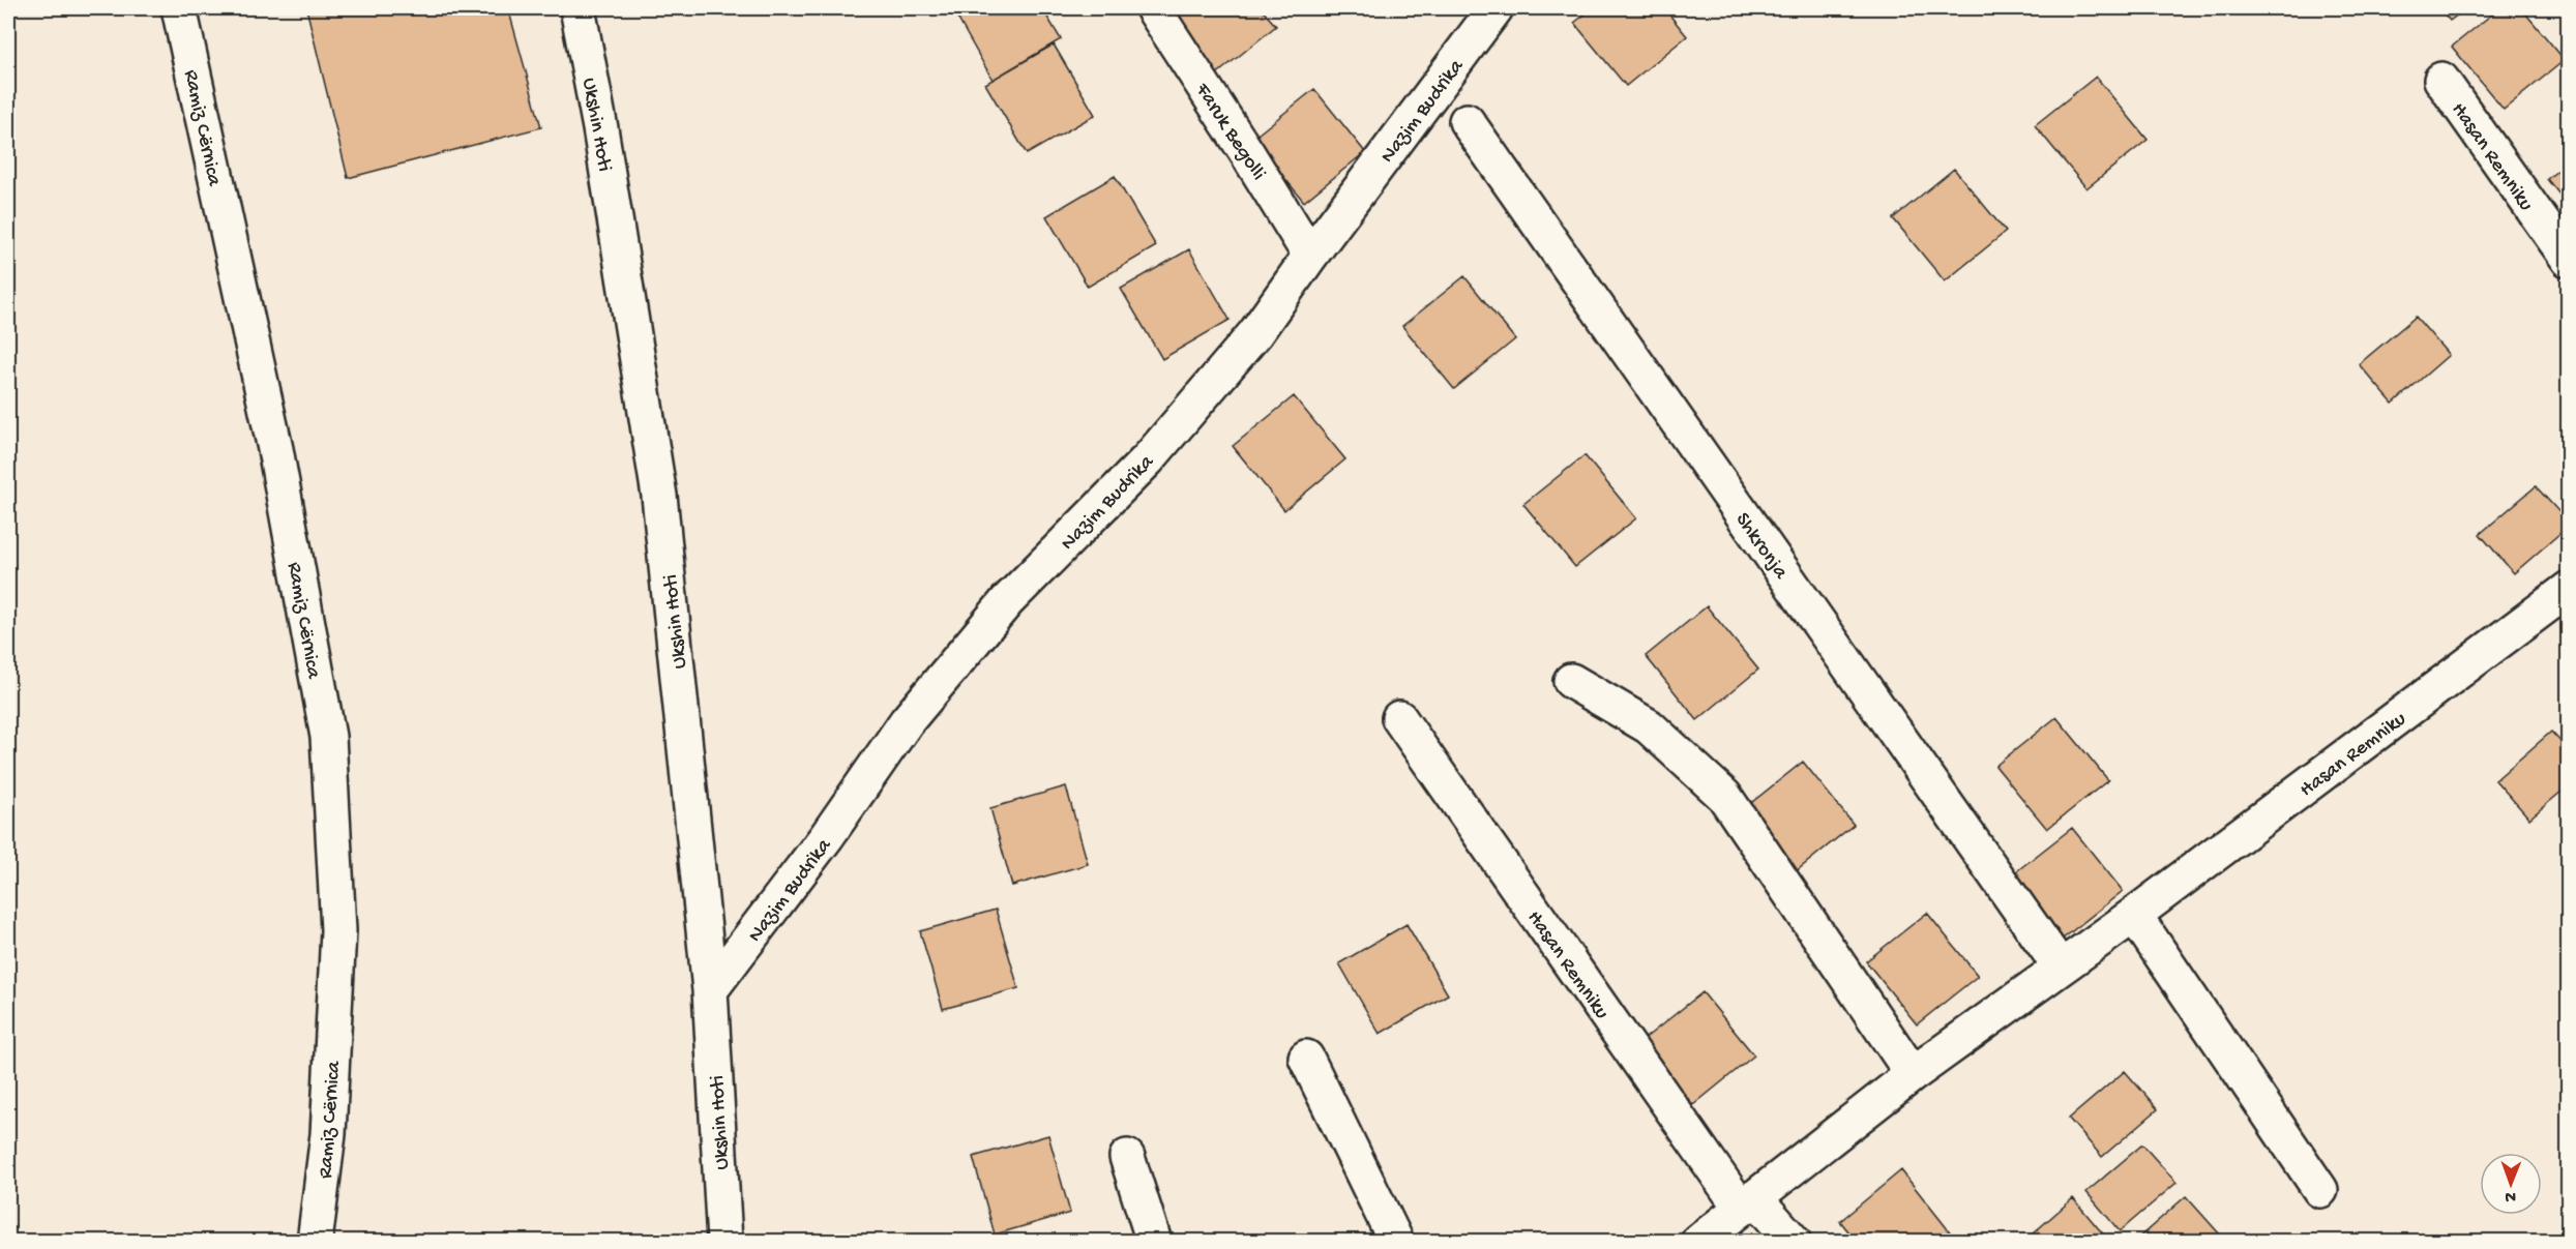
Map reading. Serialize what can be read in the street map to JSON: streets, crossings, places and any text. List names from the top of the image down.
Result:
{
  "streets": {
    "street": [
      "Nazim Budrika",
      "Ukshin Hoti",
      "Ramiz Cërnica",
      "Faruk Begolli",
      "Hasan Remniku",
      "Shkronja"
    ]
  },
  "crossings": [
    ["Nazim Budrika", "Ukshin Hoti"],
    ["Nazim Budrika", "Faruk Begolli"],
    ["Hasan Remniku", "Shkronja"]
  ],
  "north": "bottom"
}
